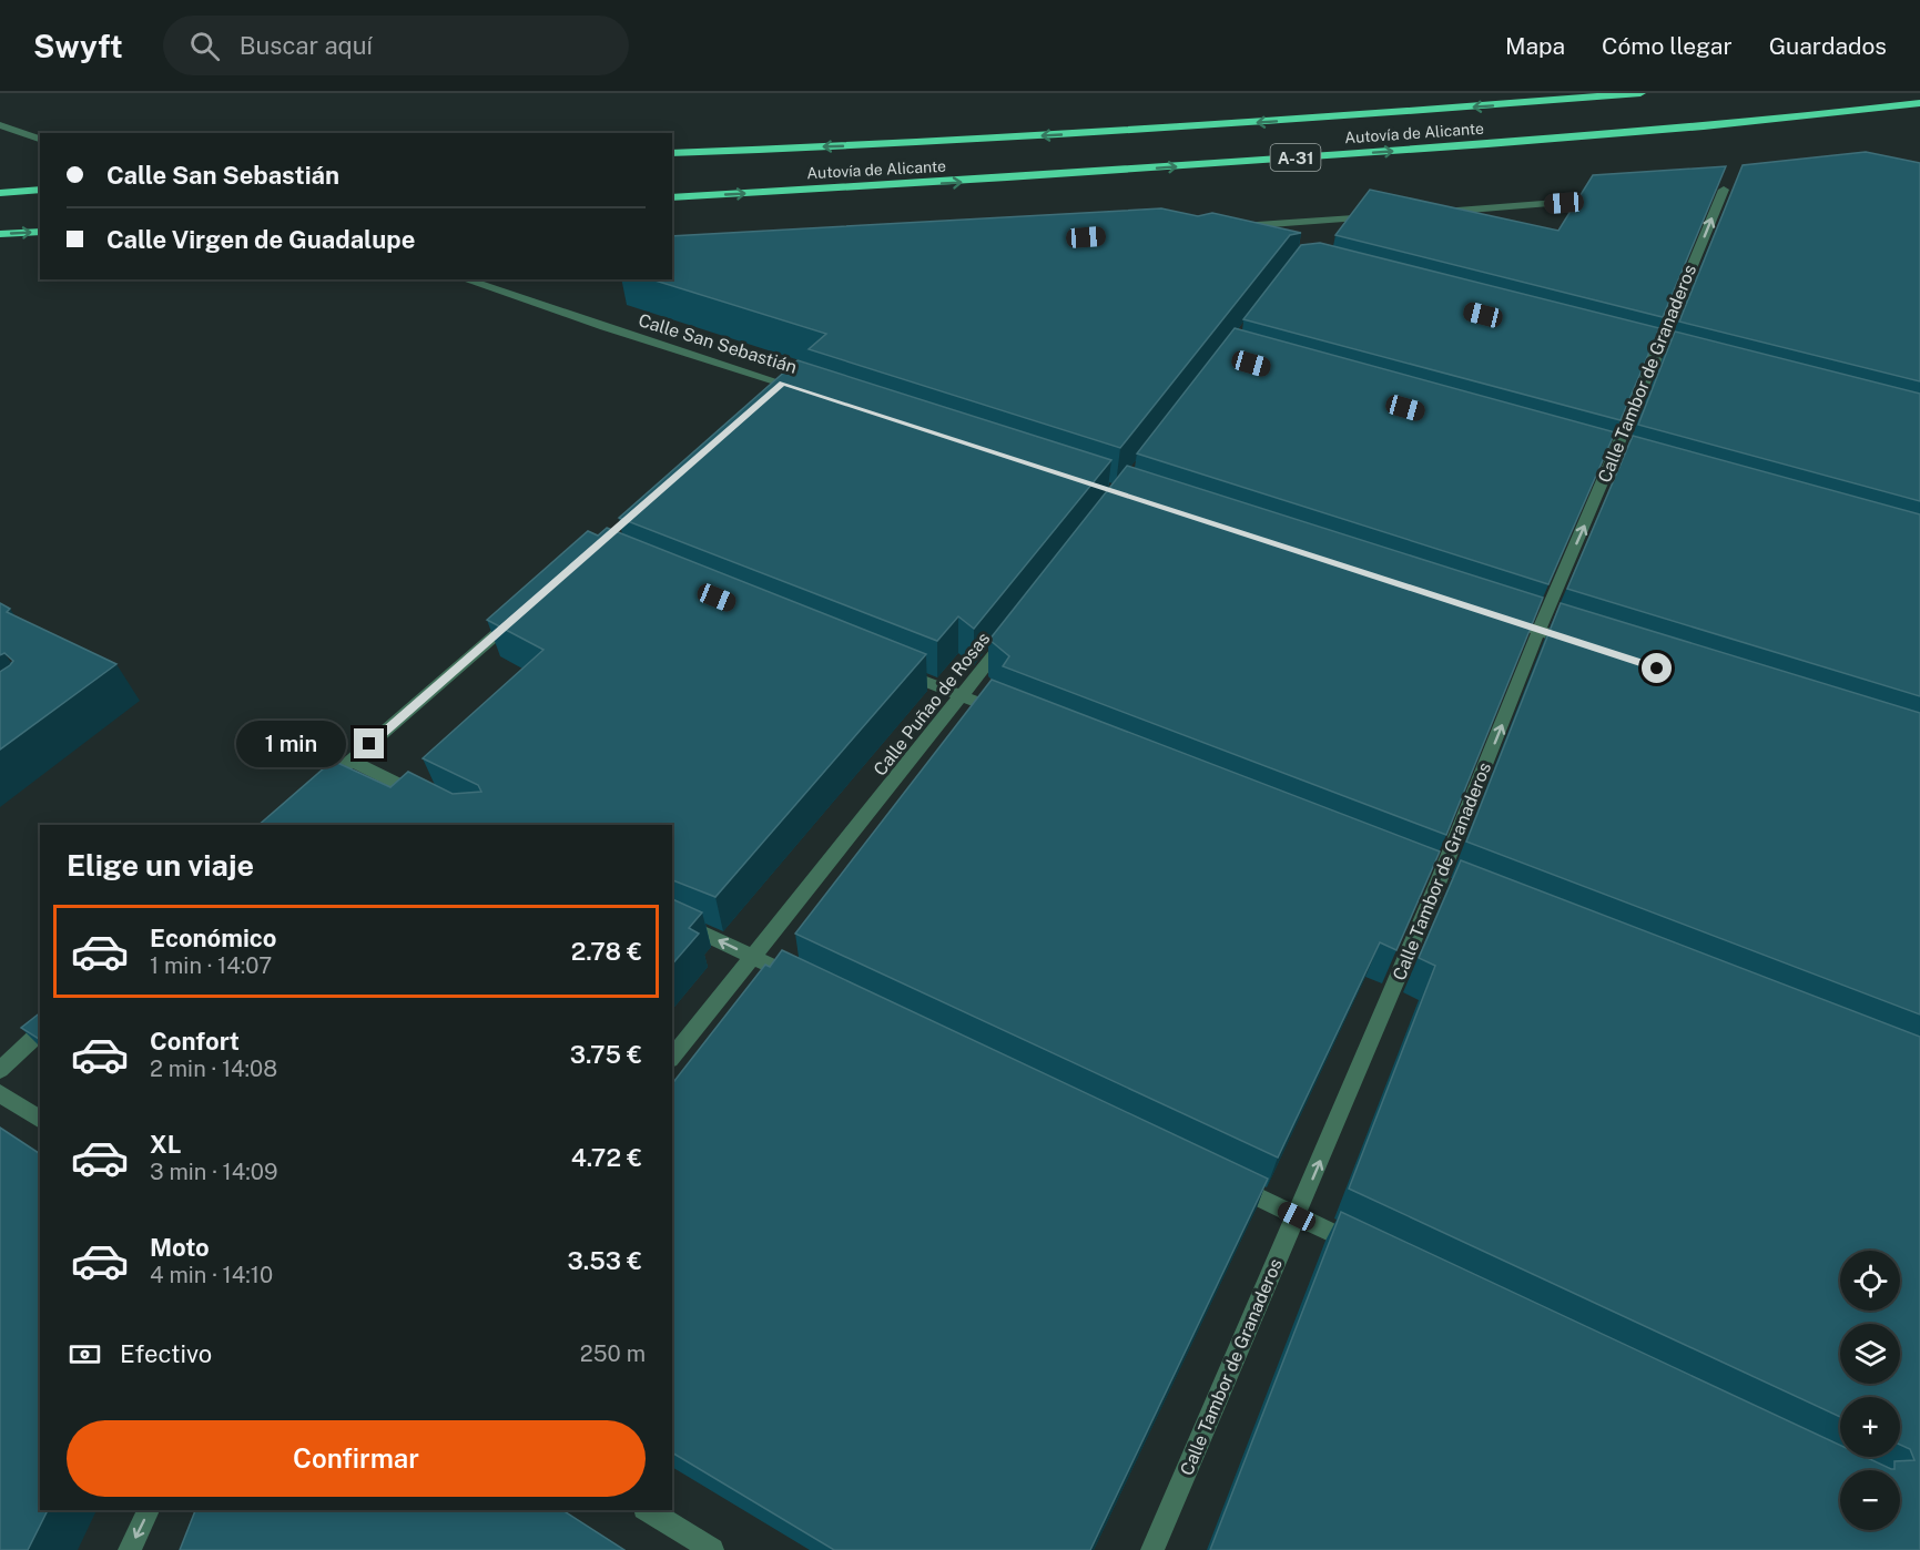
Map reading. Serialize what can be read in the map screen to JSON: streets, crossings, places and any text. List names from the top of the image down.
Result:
{
  "streets": {
    "highway": ["Autovía de Alicante", "A-31"],
    "street": ["Calle San Sebastián", "Calle Tambor de Granaderos", "Calle Puñao de Rosas"]
  },
  "one_way": ["Calle Tambor de Granaderos"],
  "page": {
    "header": "Swyft",
    "search": "Buscar aquí",
    "nav": ["Mapa", "Cómo llegar", "Guardados"],
    "banner": ["Calle San Sebastián", "Calle Virgen de Guadalupe"],
    "bubble": "1 min",
    "heading": "Elige un viaje",
    "list": [
      {
        "name": "Económico",
        "note": "1 min · 14:07",
        "value": "2.78 €"
      },
      {
        "name": "Confort",
        "note": "2 min · 14:08",
        "value": "3.75 €"
      },
      {
        "name": "XL",
        "note": "3 min · 14:09",
        "value": "4.72 €"
      },
      {
        "name": "Moto",
        "note": "4 min · 14:10",
        "value": "3.53 €"
      }
    ],
    "map_buttons": ["+", "−"],
    "pay": ["Efectivo", "250 m"],
    "buttons": "Confirmar"
  }
}
